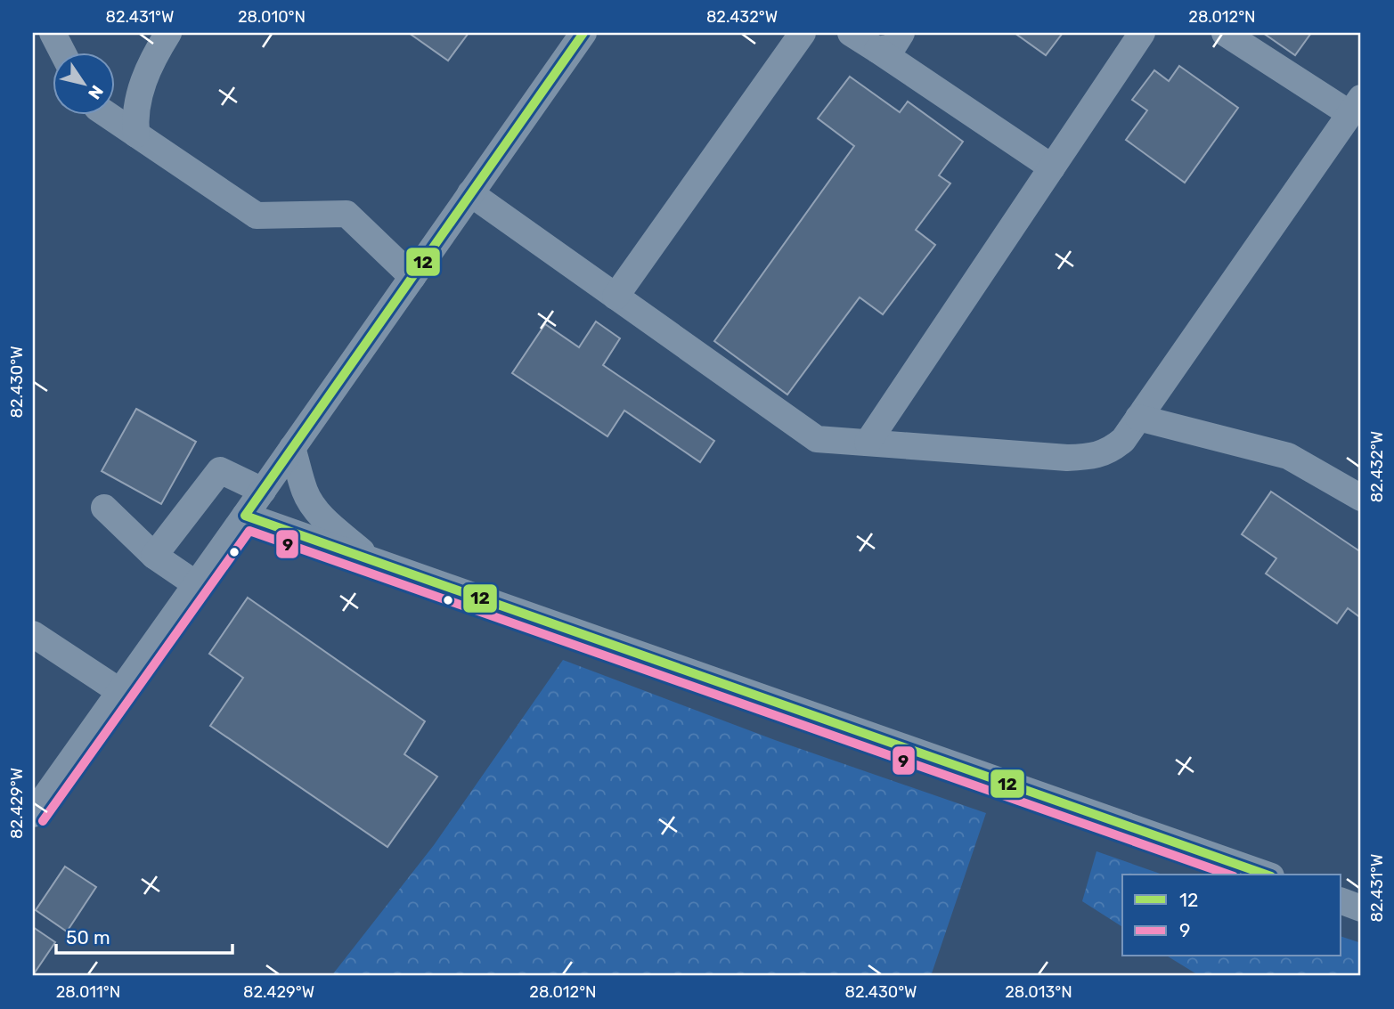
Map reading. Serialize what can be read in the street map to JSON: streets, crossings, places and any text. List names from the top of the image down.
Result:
{
  "lines": ["transit line 12", "transit line 9"],
  "legend": ["12", "9"],
  "scale_bar": "50 m",
  "north": "bottom right",
  "coordinates": [
    "82.431°W",
    "28.010°N",
    "82.432°W",
    "28.012°N",
    "82.430°W",
    "82.429°W",
    "28.011°N",
    "28.013°N"
  ]
}
